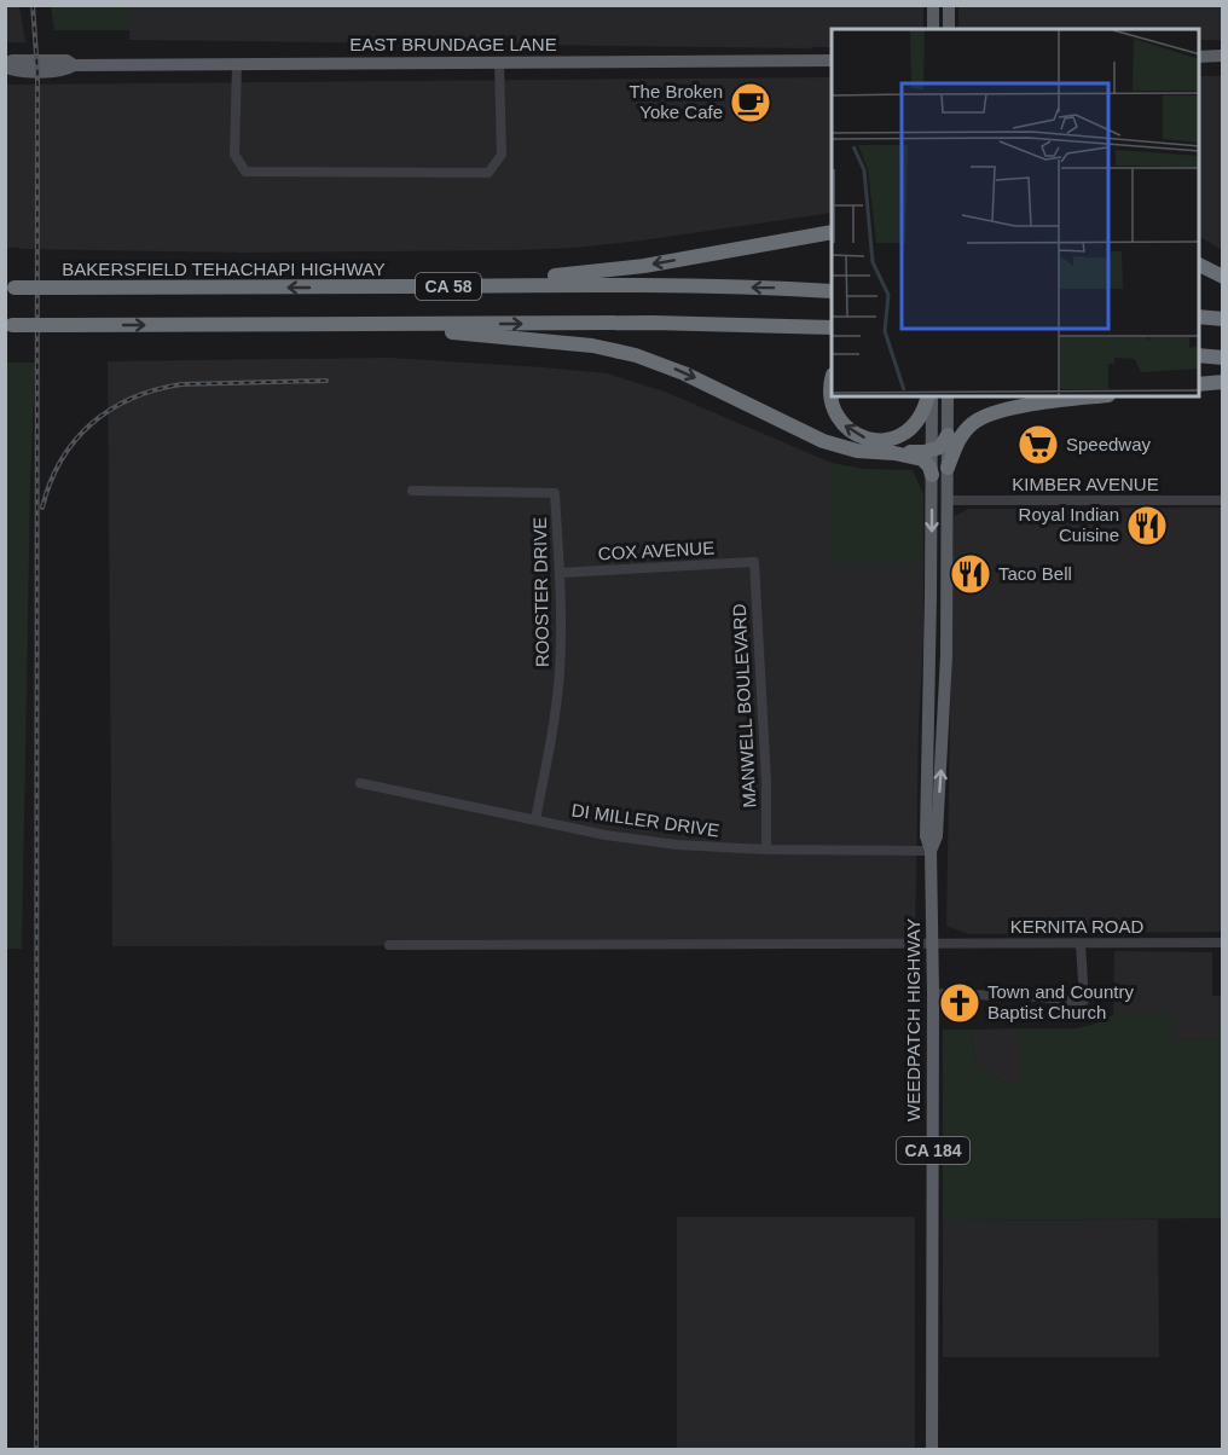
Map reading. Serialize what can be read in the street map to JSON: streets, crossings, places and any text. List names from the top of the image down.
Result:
{
  "streets": {
    "highway": ["BAKERSFIELD TEHACHAPI HIGHWAY", "CA 58"],
    "main road": ["EAST BRUNDAGE LANE", "WEEDPATCH HIGHWAY", "CA 184"],
    "street": [
      "KIMBER AVENUE",
      "COX AVENUE",
      "ROOSTER DRIVE",
      "MANWELL BOULEVARD",
      "DI MILLER DRIVE",
      "KERNITA ROAD"
    ]
  },
  "crossings": [
    ["KIMBER AVENUE", "WEEDPATCH HIGHWAY"],
    ["COX AVENUE", "ROOSTER DRIVE"],
    ["COX AVENUE", "MANWELL BOULEVARD"],
    ["ROOSTER DRIVE", "DI MILLER DRIVE"],
    ["MANWELL BOULEVARD", "DI MILLER DRIVE"],
    ["DI MILLER DRIVE", "WEEDPATCH HIGHWAY"],
    ["KERNITA ROAD", "WEEDPATCH HIGHWAY"]
  ],
  "places": {
    "cafe": ["The Broken Yoke Cafe"],
    "supermarket": ["Speedway"],
    "restaurant": ["Royal Indian Cuisine", "Taco Bell"],
    "church": ["Town and Country Baptist Church"]
  }
}
